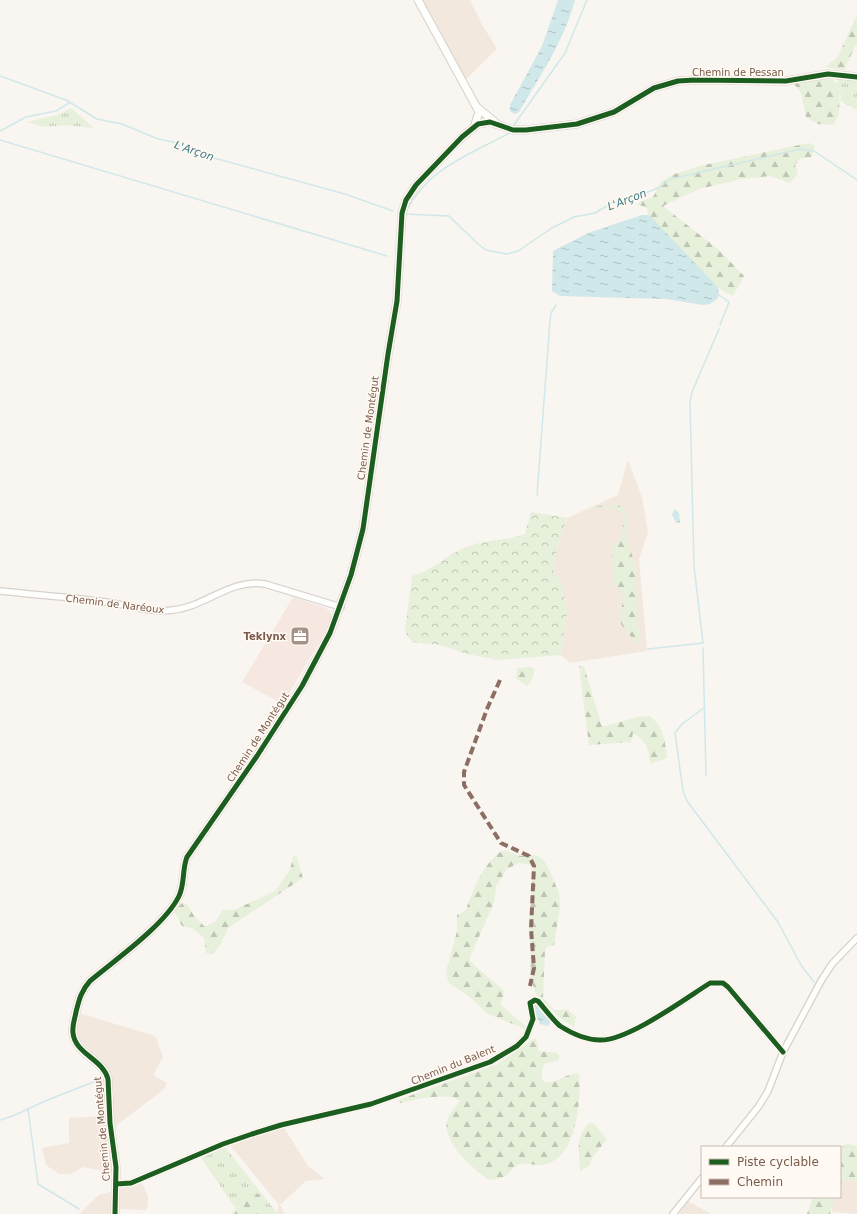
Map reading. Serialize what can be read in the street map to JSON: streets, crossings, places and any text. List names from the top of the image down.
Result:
{
  "streets": {
    "street": [
      "Chemin de Pessan",
      "Chemin de Montégut",
      "Chemin de Naréoux",
      "Chemin du Balent"
    ]
  },
  "crossings": [
    ["Chemin de Pessan", "Chemin de Montégut"],
    ["Chemin de Montégut", "Chemin de Naréoux"],
    ["Chemin de Montégut", "Chemin du Balent"]
  ],
  "water": ["L'Arçon"],
  "places": {
    "office": ["Teklynx"]
  },
  "legend": ["Piste cyclable", "Chemin"]
}
